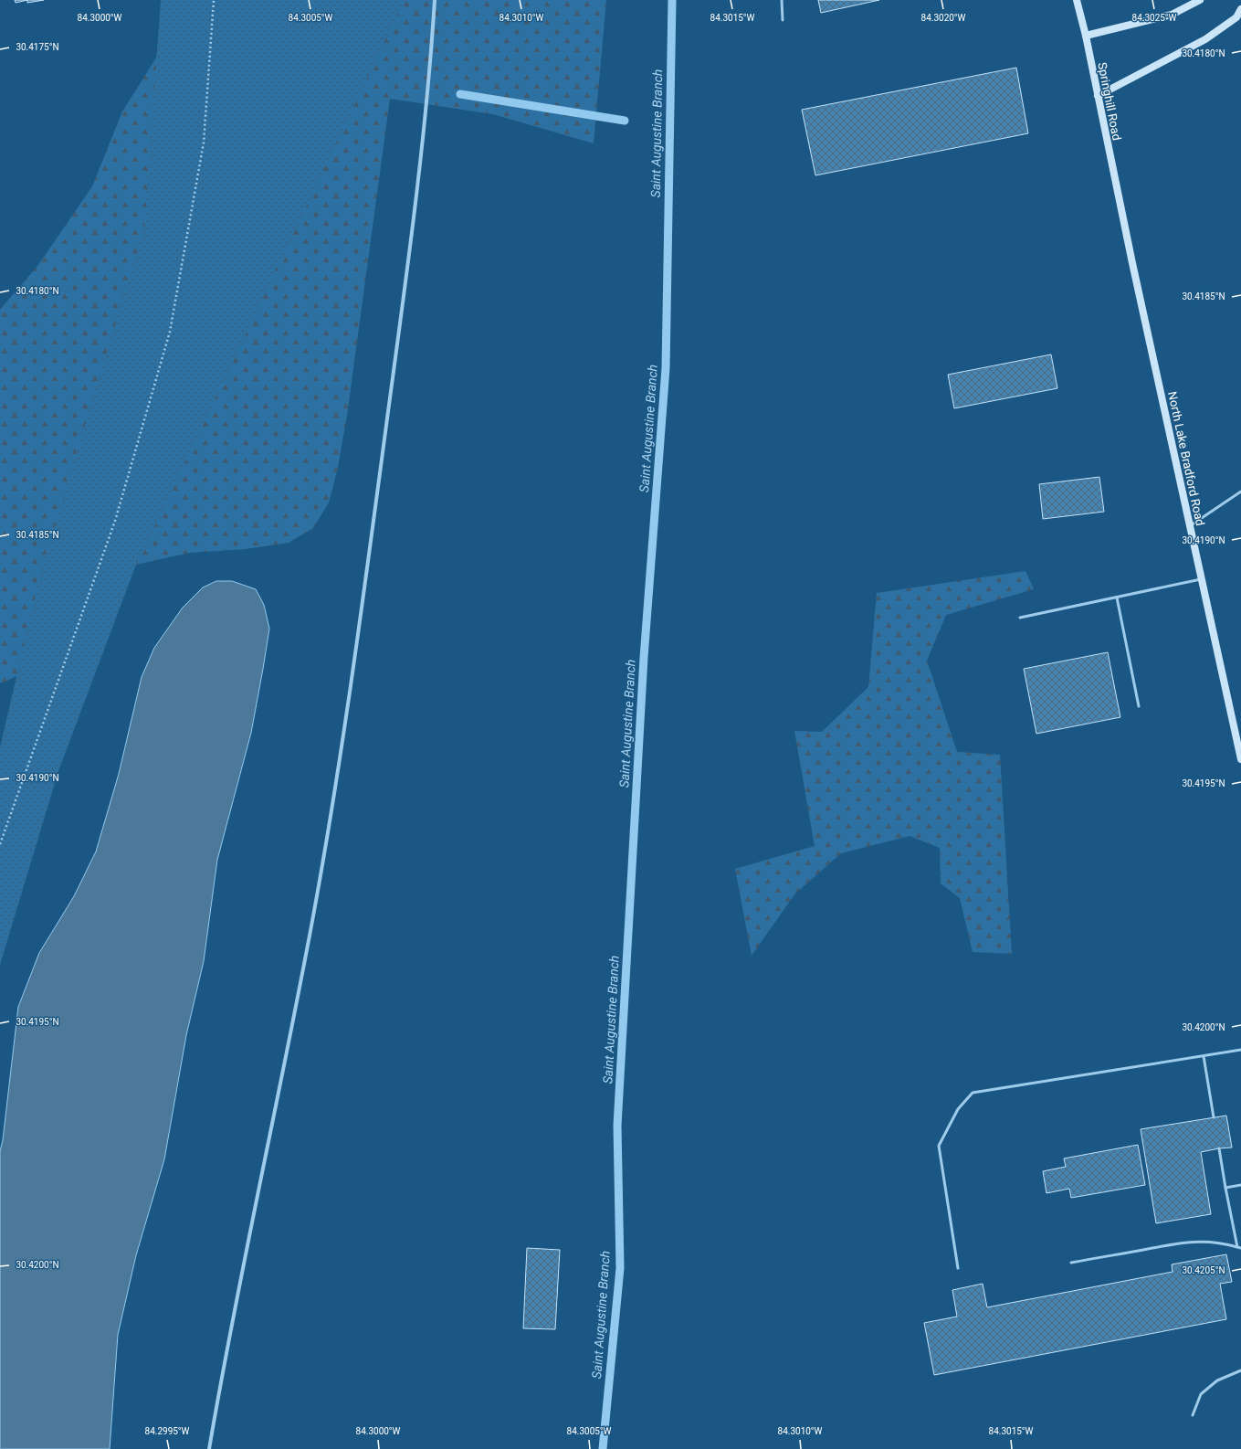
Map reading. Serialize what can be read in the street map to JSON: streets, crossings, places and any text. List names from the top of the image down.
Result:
{
  "streets": {
    "main road": ["Springhill Road", "North Lake Bradford Road"]
  },
  "crossings": [
    ["Springhill Road", "North Lake Bradford Road"]
  ],
  "water": ["Saint Augustine Branch"],
  "coordinates": [
    "84.3000°W",
    "84.3005°W",
    "84.3010°W",
    "84.3015°W",
    "84.3020°W",
    "84.3025°W",
    "30.4175°N",
    "30.4180°N",
    "30.4185°N",
    "30.4190°N",
    "30.4195°N",
    "30.4200°N",
    "30.4205°N",
    "84.2995°W"
  ]
}
